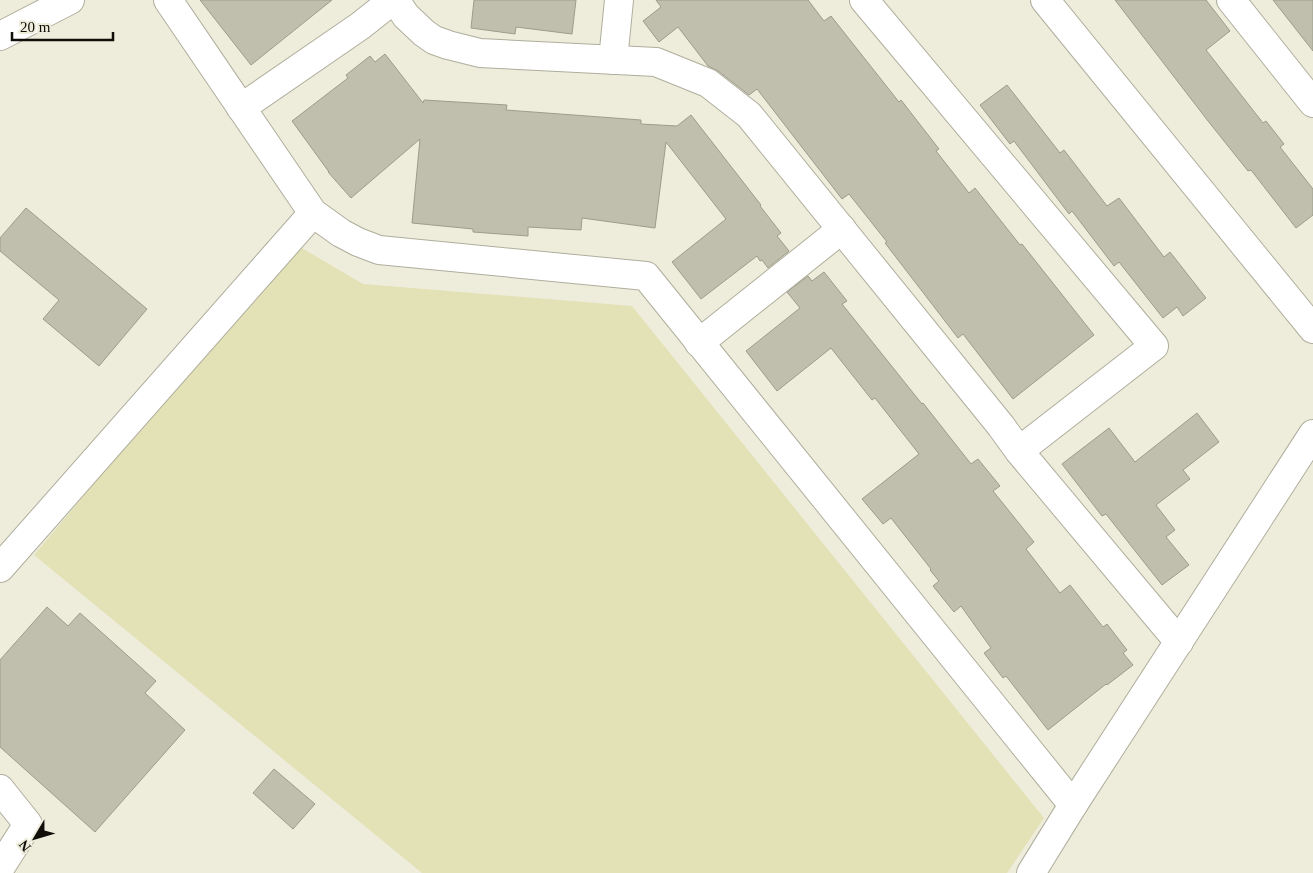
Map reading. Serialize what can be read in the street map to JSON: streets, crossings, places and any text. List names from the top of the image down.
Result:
{
  "scale_bar": "20 m",
  "north": "bottom left"
}
